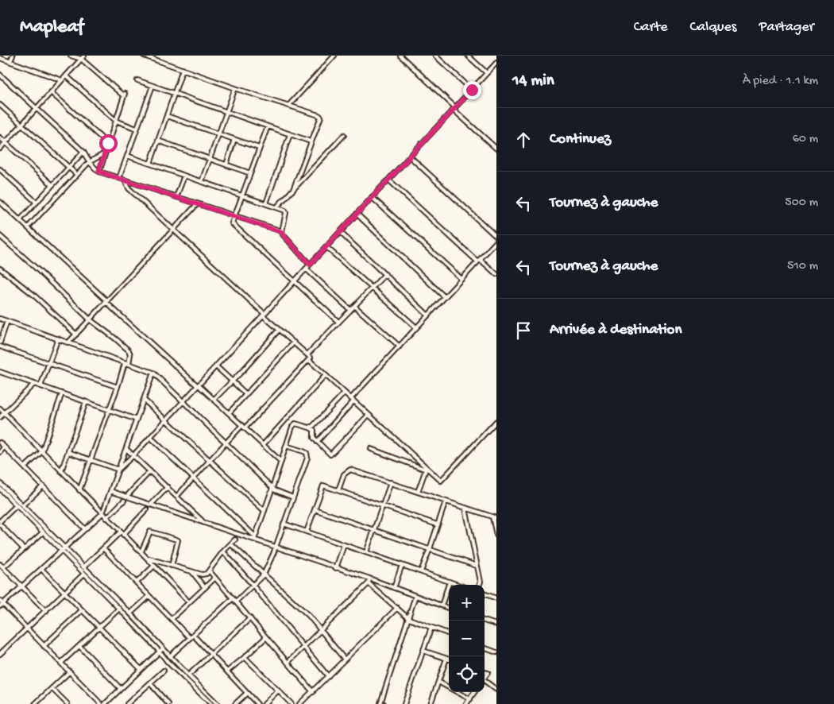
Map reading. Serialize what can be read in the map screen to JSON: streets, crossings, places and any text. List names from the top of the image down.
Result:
{
  "page": {
    "header": "Mapleaf",
    "nav": ["Carte", "Calques", "Partager"],
    "heading": ["14 min", "À pied · 1.1 km"],
    "list": [
      ["Continuez", "60 m"],
      ["Tournez à gauche", "500 m"],
      ["Tournez à gauche", "510 m"],
      "Arrivée à destination"
    ],
    "map_buttons": ["+", "−"]
  }
}
